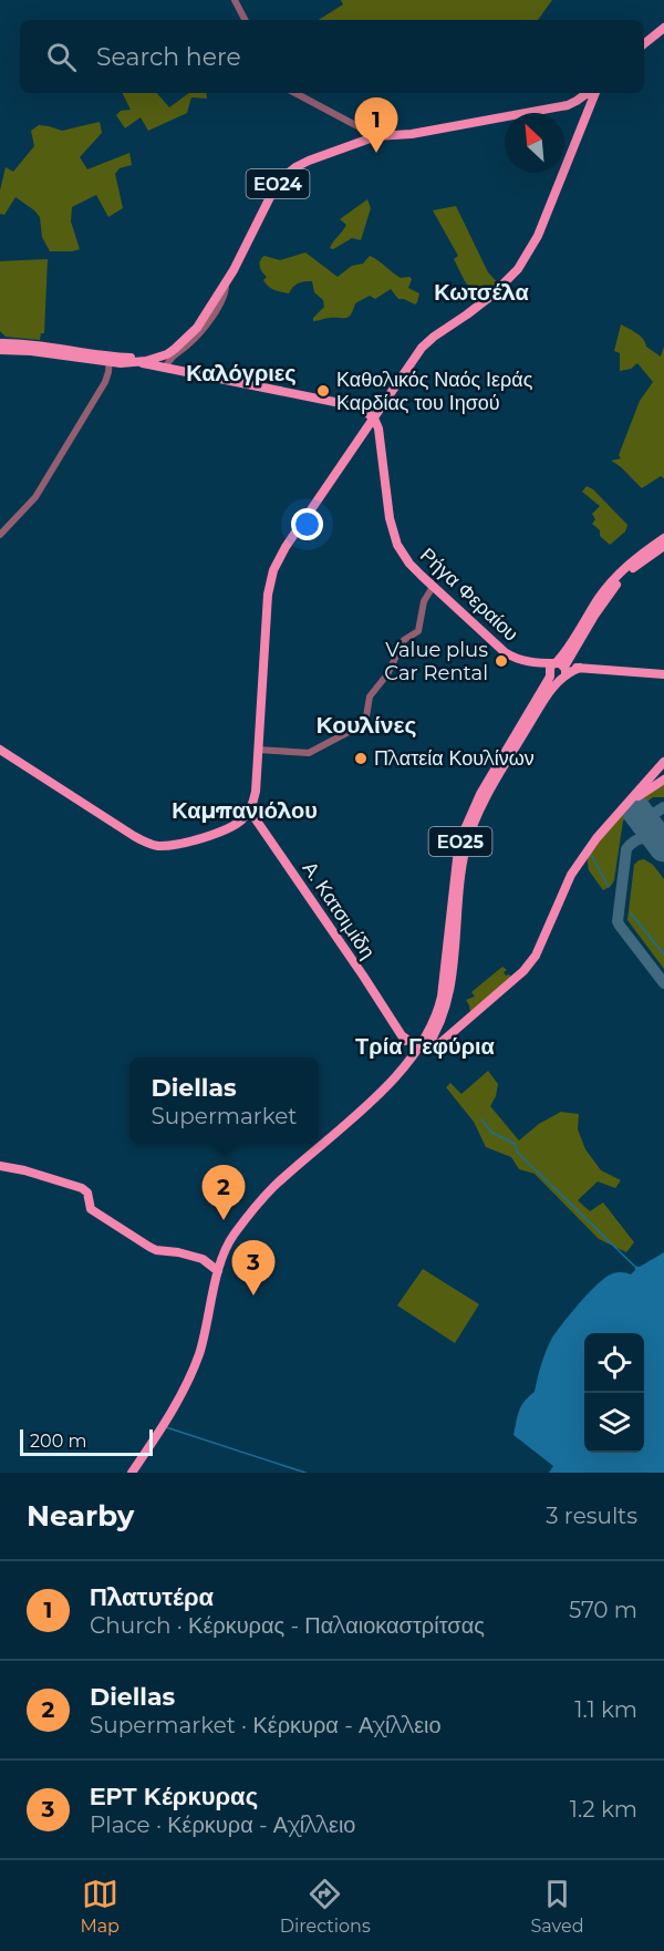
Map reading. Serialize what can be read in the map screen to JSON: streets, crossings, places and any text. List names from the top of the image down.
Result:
{
  "streets": {
    "main road": [
      "ΕΟ24",
      "Ρήγα Φεραίου",
      "ΕΟ25",
      "Α. Κατσιμίδη"
    ]
  },
  "crossings": [
    ["Ρήγα Φεραίου", "ΕΟ25"],
    ["ΕΟ25", "Α. Κατσιμίδη"]
  ],
  "districts": [
    "Κωτσέλα",
    "Καλόγριες",
    "Κουλίνες",
    "Καμπανιόλου",
    "Τρία Γεφύρια"
  ],
  "places": ["Καθολικός Ναός Ιεράς Καρδίας του Ιησού", "Value plus Car Rental", "Πλατεία Κουλίνων"],
  "scale_bar": "200 m",
  "north": "top left",
  "page": {
    "search": "Search here",
    "pins": ["1", "2", "3"],
    "popup": ["Diellas", "Supermarket"],
    "scale": "200 m",
    "heading": ["Nearby", "3 results"],
    "list": [
      {
        "mark": "1",
        "name": "Πλατυτέρα",
        "note": "Church · Κέρκυρας - Παλαιοκαστρίτσας",
        "value": "570 m"
      },
      {
        "mark": "2",
        "name": "Diellas",
        "note": "Supermarket · Κέρκυρα - Αχίλλειο",
        "value": "1.1 km"
      },
      {
        "mark": "3",
        "name": "ΕΡΤ Κέρκυρας",
        "note": "Place · Κέρκυρα - Αχίλλειο",
        "value": "1.2 km"
      }
    ],
    "nav": ["Map", "Directions", "Saved"]
  }
}
